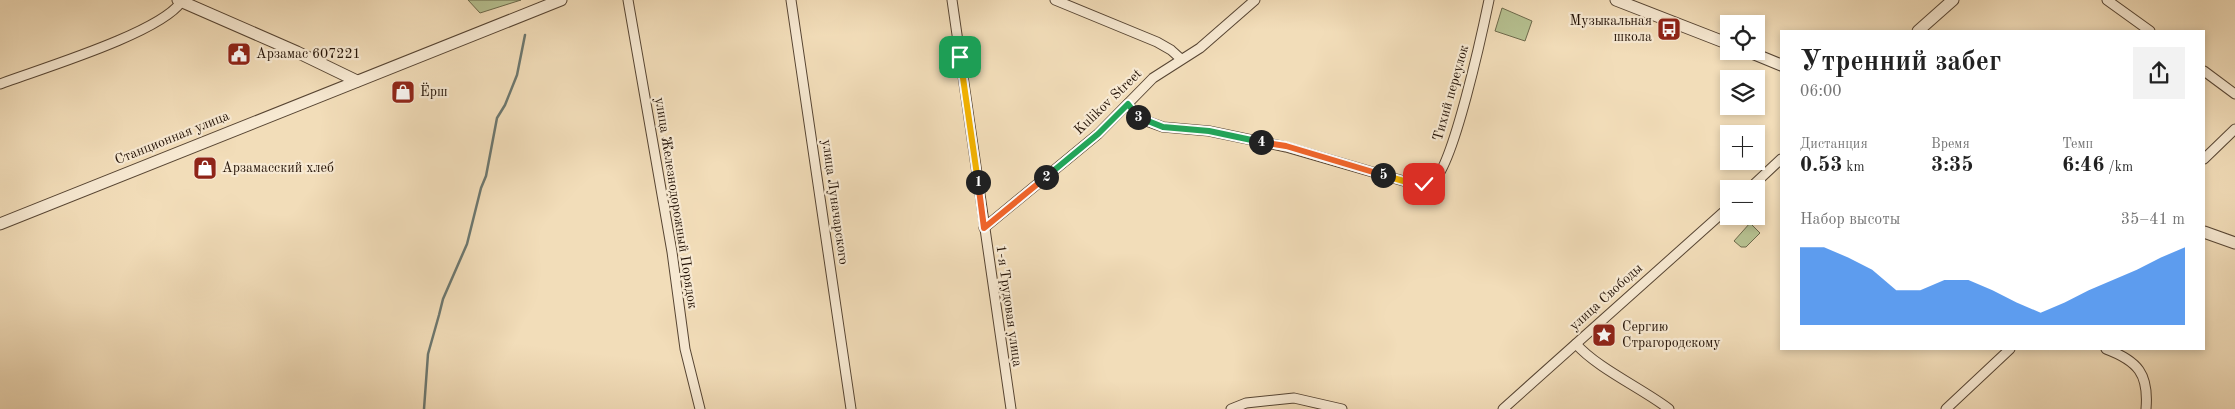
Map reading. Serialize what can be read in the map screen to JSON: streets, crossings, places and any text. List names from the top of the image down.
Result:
{
  "streets": {
    "street": [
      "Тихий переулок",
      "Kulikov Street",
      "Станционная улица",
      "улица Луначарского",
      "улица Железнодорожный Порядок",
      "улица Свободы",
      "1-я Трудовая улица"
    ]
  },
  "crossings": [
    ["Тихий переулок", "Kulikov Street"],
    ["Kulikov Street", "1-я Трудовая улица"]
  ],
  "places": {
    "bus stop": ["Музыкальная школа"],
    "public building": ["Арзамас 607221"],
    "shop": ["Ёрш", "Арзамасский хлеб"],
    "place": ["Сергию Страгородскому"]
  },
  "page": {
    "map_buttons": ["+", "−"],
    "heading": ["Утренний забег", "06:00"],
    "pins": [
      "3",
      "4",
      "5",
      "2",
      "1"
    ],
    "stats": [
      ["Дистанция", "0.53 km"],
      ["Время", "3:35"],
      ["Темп", "6:46 /km"]
    ],
    "chart": ["Набор высоты", "35–41 m"]
  }
}
